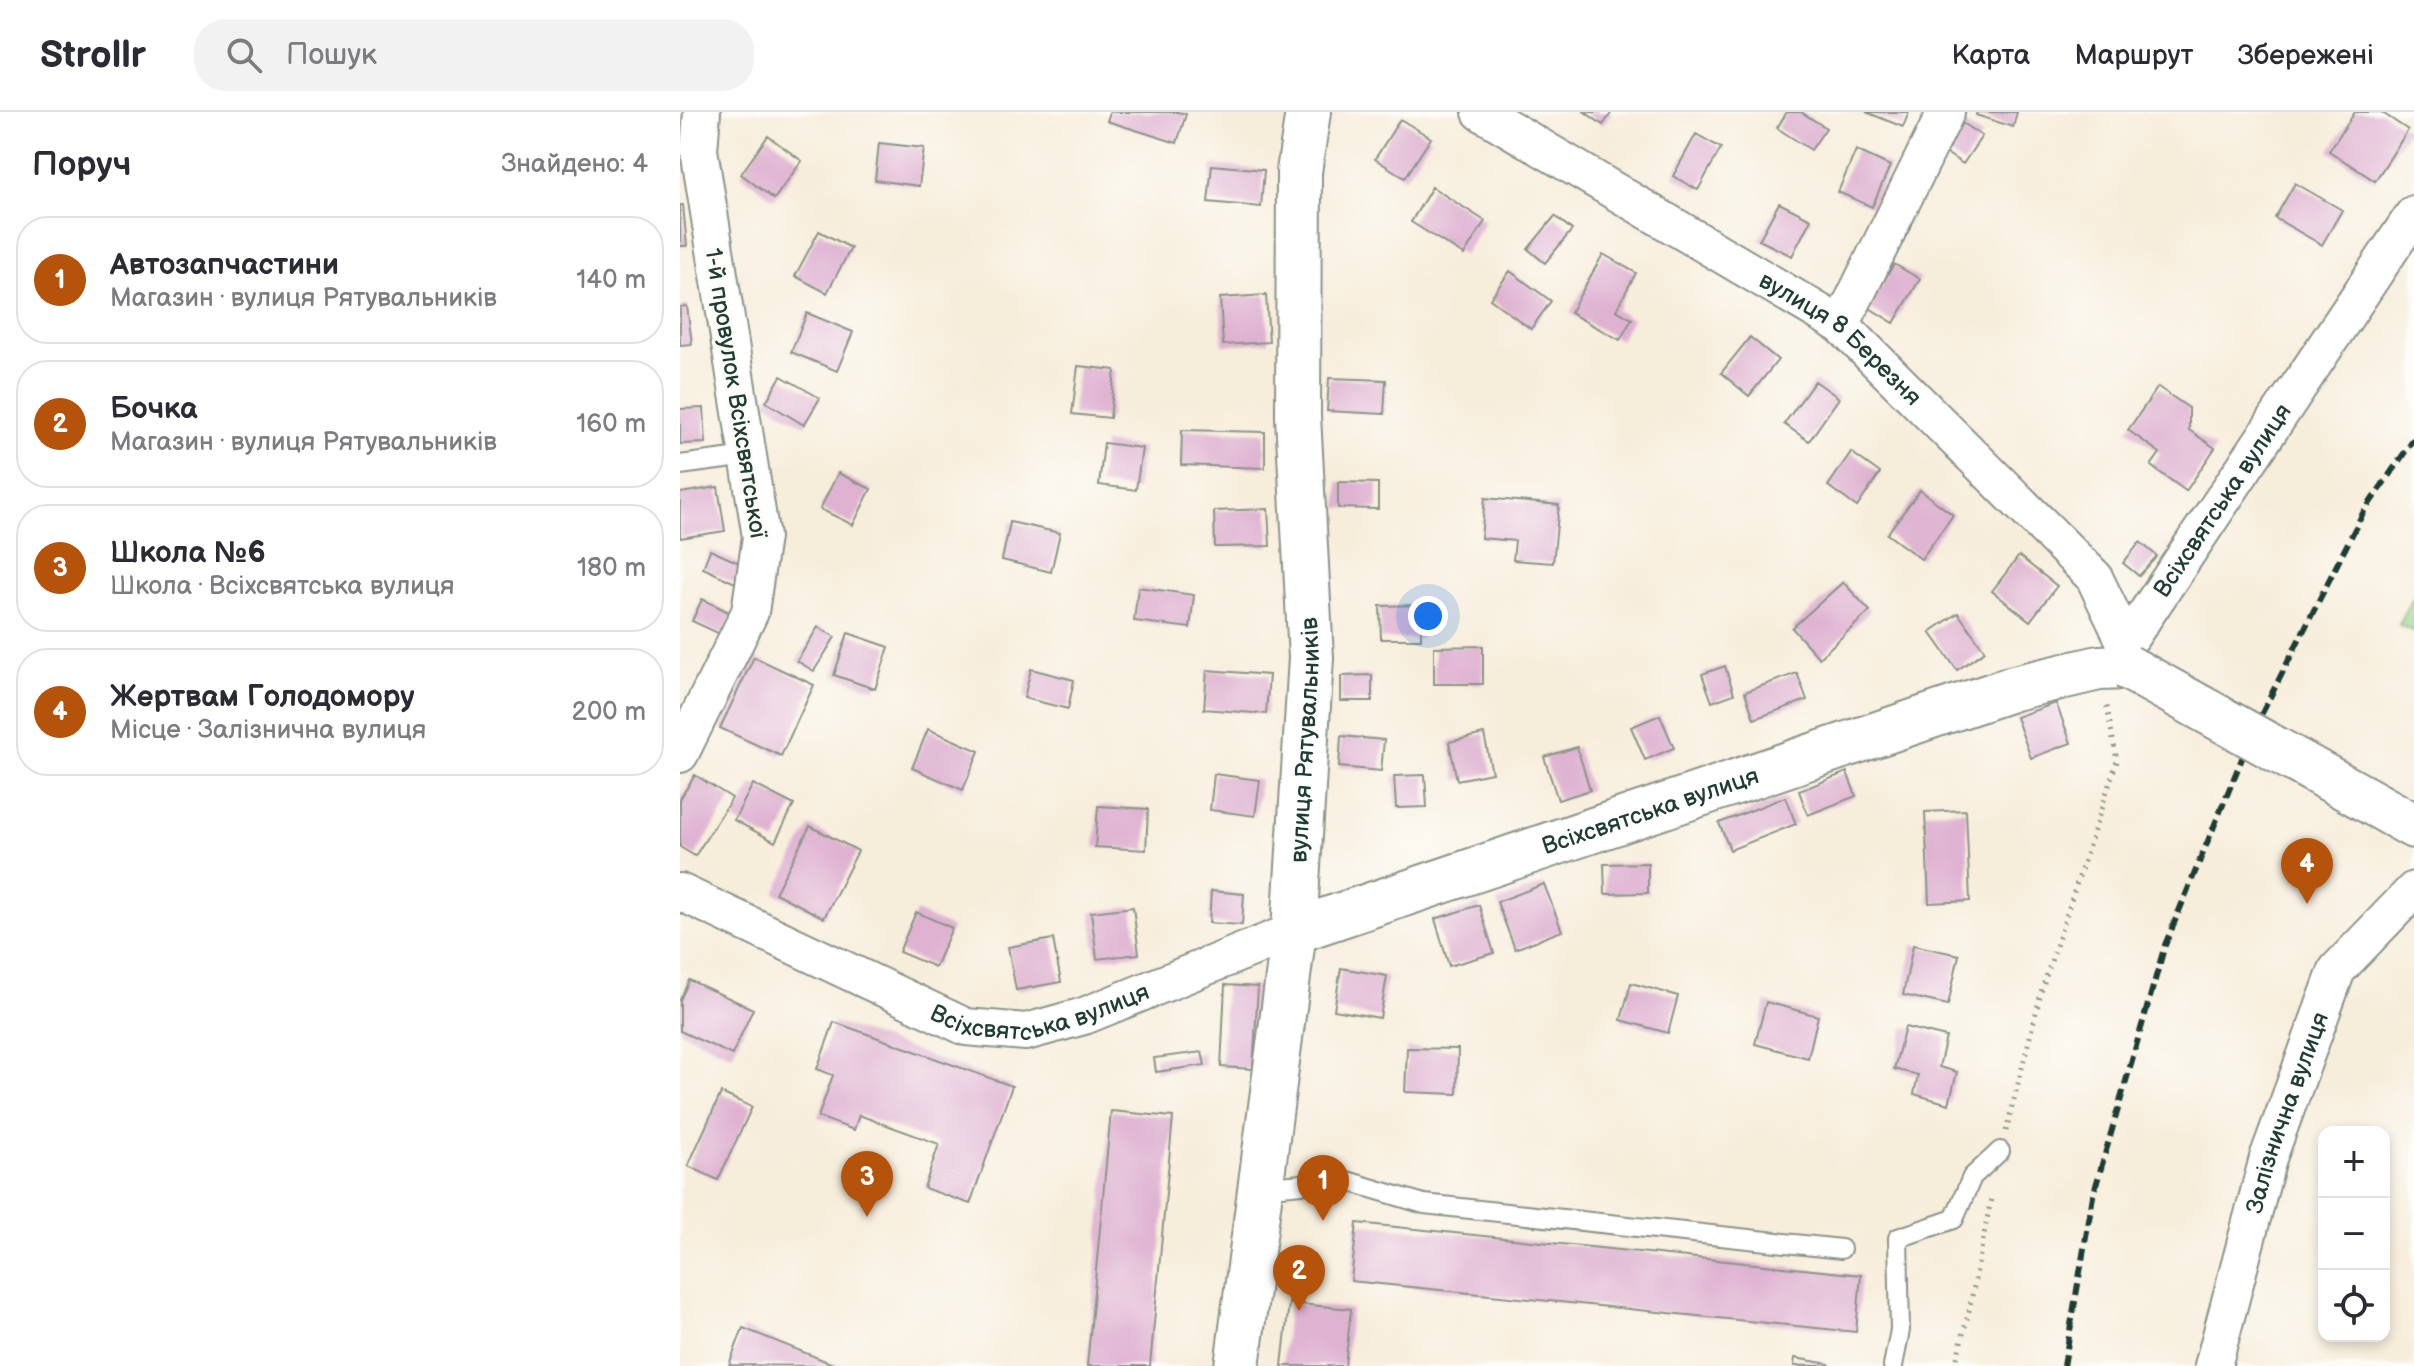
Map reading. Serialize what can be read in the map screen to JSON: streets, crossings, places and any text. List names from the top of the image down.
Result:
{
  "streets": {
    "main road": ["Всіхсвятська вулиця", "вулиця Рятувальників"],
    "street": ["вулиця 8 Березня", "1-й провулок Всіхсвятської", "Залізнична вулиця"]
  },
  "crossings": [
    ["вулиця 8 Березня", "Всіхсвятська вулиця"],
    ["Всіхсвятська вулиця", "вулиця Рятувальників"]
  ],
  "page": {
    "header": "Strollr",
    "search": "Пошук",
    "nav": ["Карта", "Маршрут", "Збережені"],
    "heading": ["Поруч", "Знайдено: 4"],
    "list": [
      {
        "mark": "1",
        "name": "Автозапчастини",
        "note": "Магазин · вулиця Рятувальників",
        "value": "140 m"
      },
      {
        "mark": "2",
        "name": "Бочка",
        "note": "Магазин · вулиця Рятувальників",
        "value": "160 m"
      },
      {
        "mark": "3",
        "name": "Школа №6",
        "note": "Школа · Всіхсвятська вулиця",
        "value": "180 m"
      },
      {
        "mark": "4",
        "name": "Жертвам Голодомору",
        "note": "Місце · Залізнична вулиця",
        "value": "200 m"
      }
    ],
    "pins": [
      "4",
      "3",
      "1",
      "2"
    ],
    "map_buttons": ["+", "−"]
  }
}
